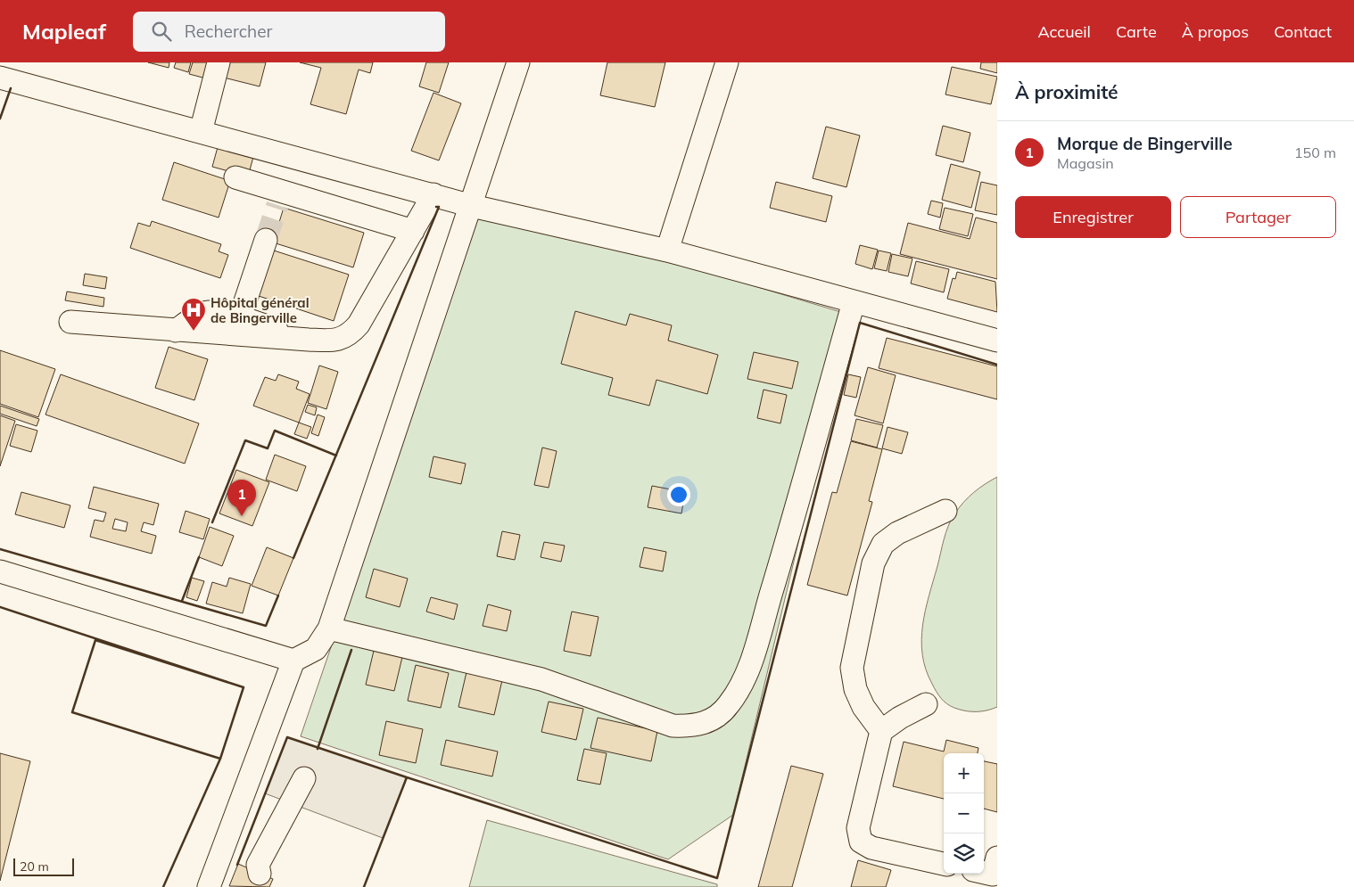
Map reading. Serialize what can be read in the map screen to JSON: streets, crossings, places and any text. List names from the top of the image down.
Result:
{
  "places": {
    "hospital": ["Hôpital général de Bingerville"]
  },
  "scale_bar": "20 m",
  "page": {
    "header": "Mapleaf",
    "search": "Rechercher",
    "nav": [
      "Accueil",
      "Carte",
      "À propos",
      "Contact"
    ],
    "heading": "À proximité",
    "list": [
      {
        "mark": "1",
        "name": "Morque de Bingerville",
        "note": "Magasin",
        "value": "150 m"
      }
    ],
    "buttons": ["Enregistrer", "Partager"],
    "pins": "1",
    "map_buttons": ["+", "−"],
    "scale": "20 m"
  }
}
